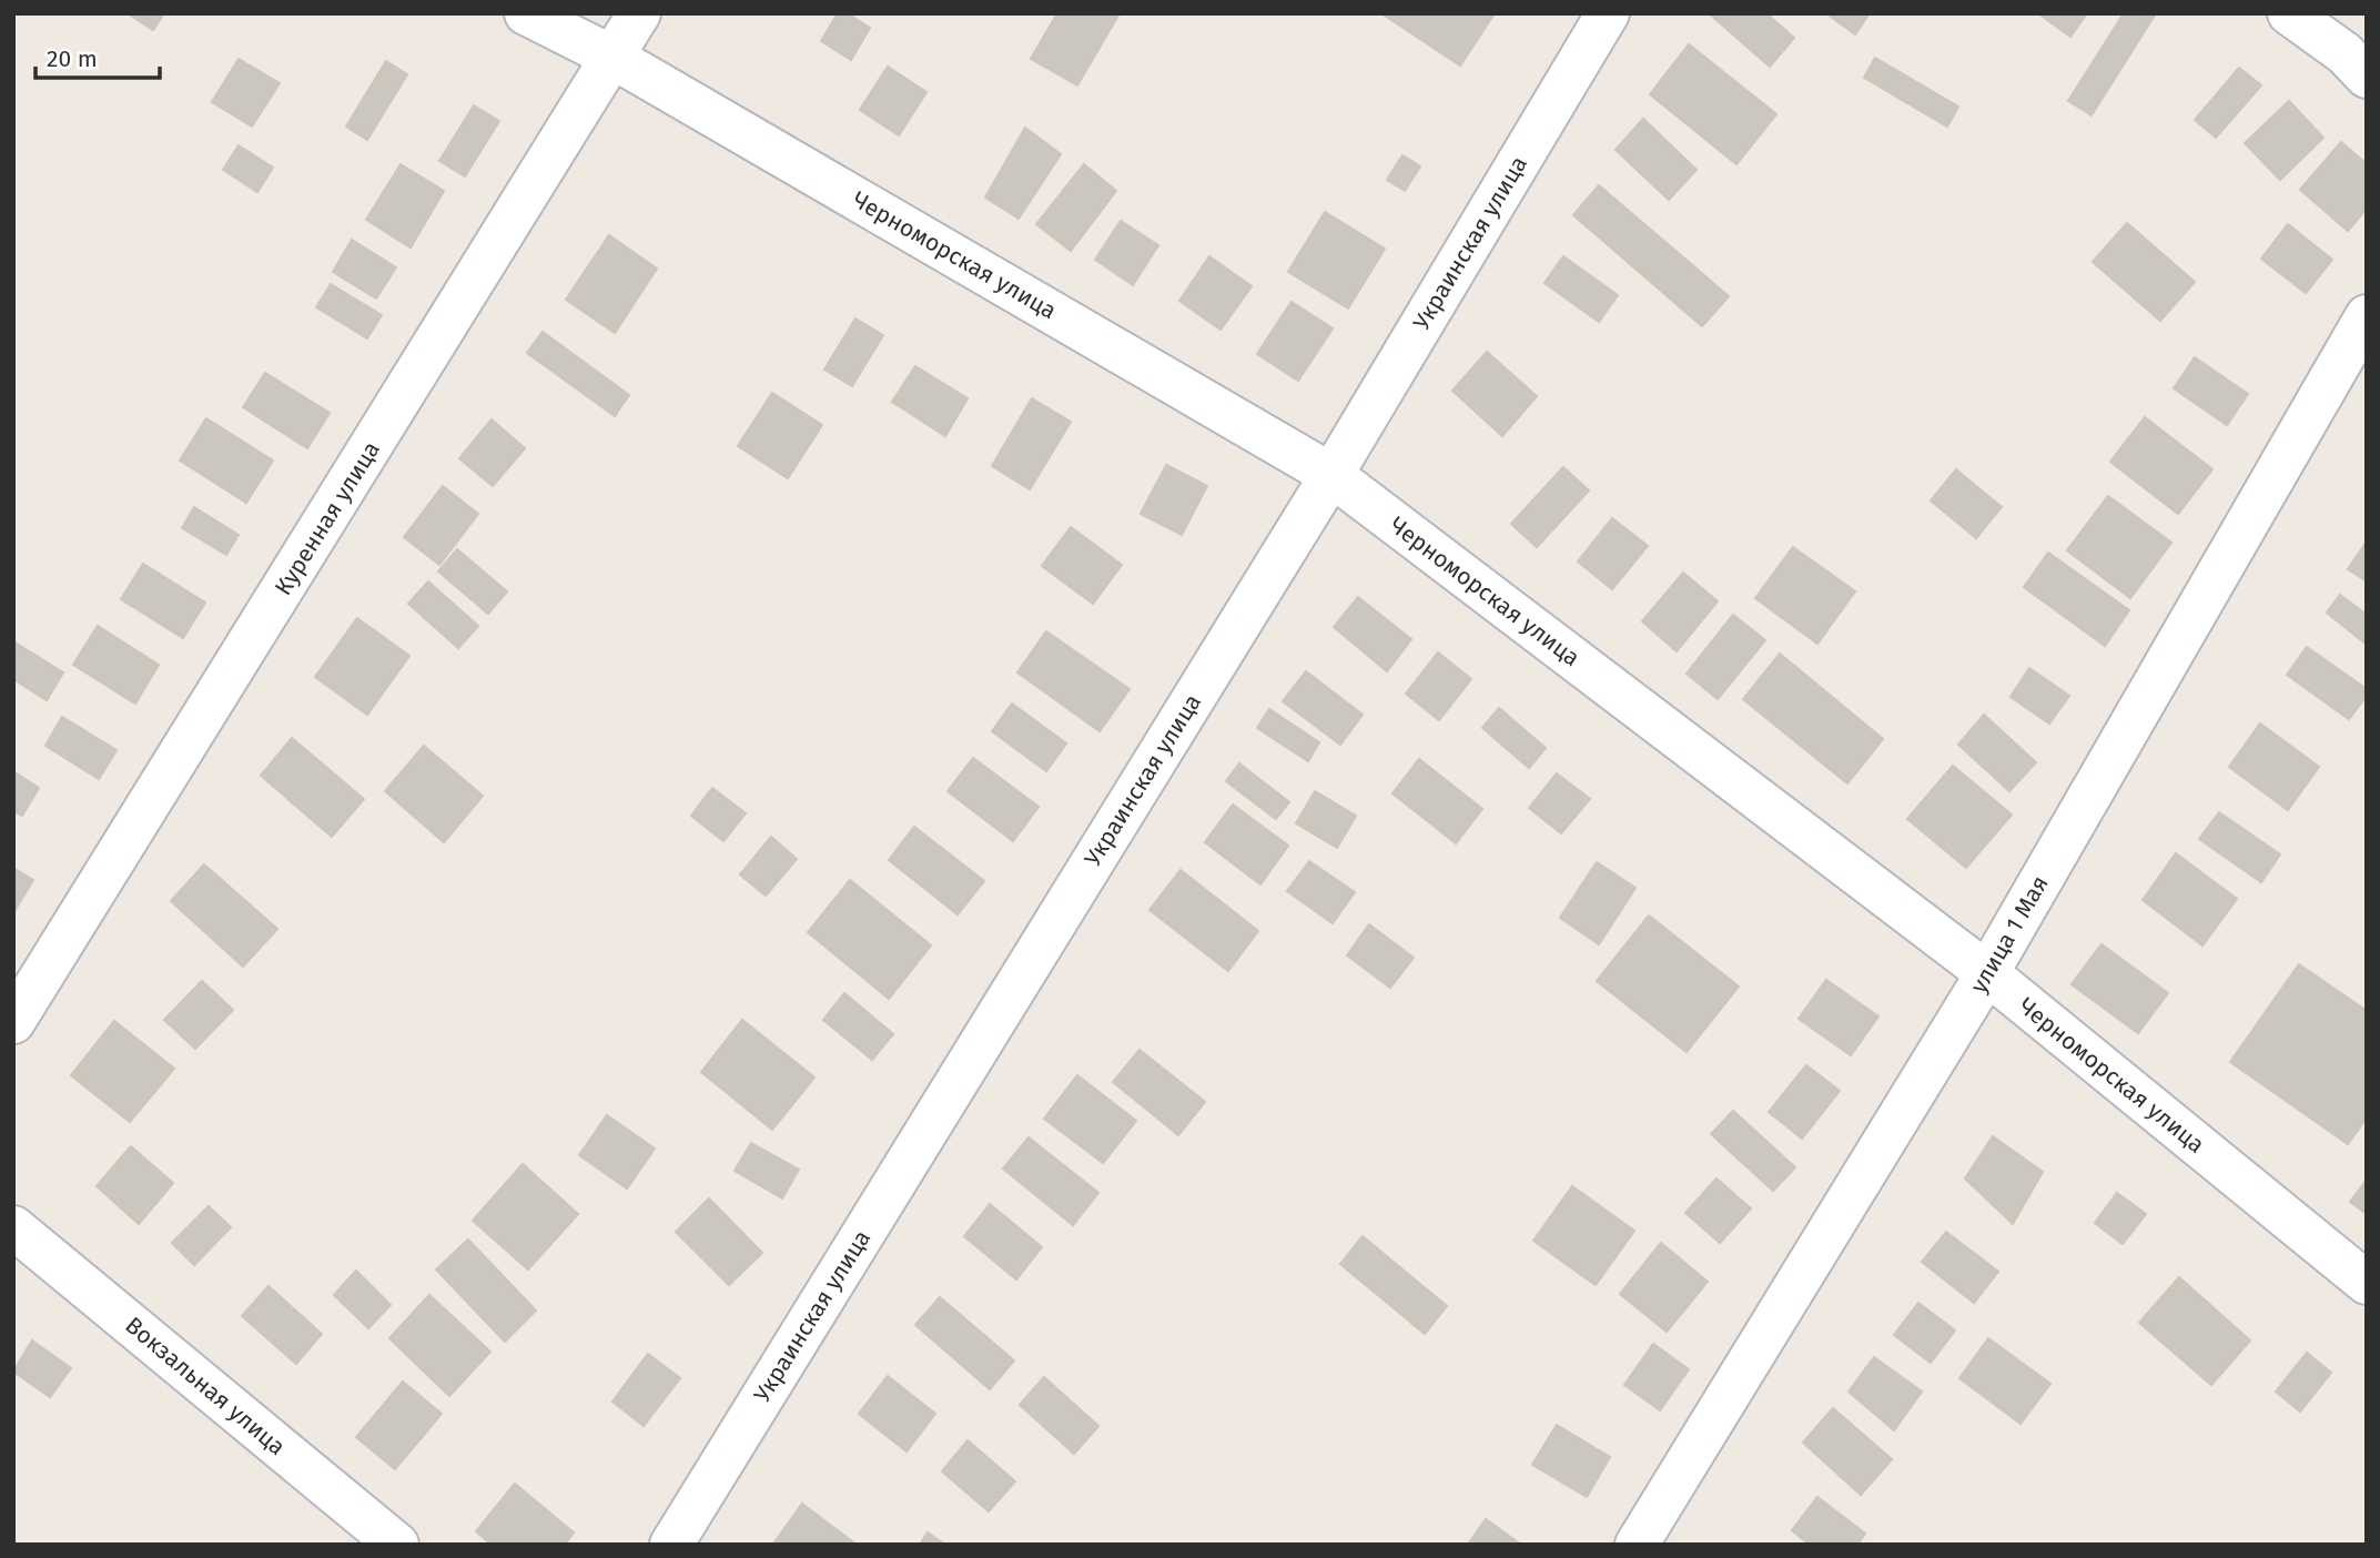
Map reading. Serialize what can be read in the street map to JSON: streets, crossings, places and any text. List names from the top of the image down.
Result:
{
  "streets": {
    "street": [
      "Украинская улица",
      "Черноморская улица",
      "Куренная улица",
      "улица 1 Мая",
      "Вокзальная улица"
    ]
  },
  "crossings": [
    ["Украинская улица", "Черноморская улица"],
    ["Черноморская улица", "Куренная улица"],
    ["Черноморская улица", "улица 1 Мая"]
  ],
  "scale_bar": "20 m"
}
